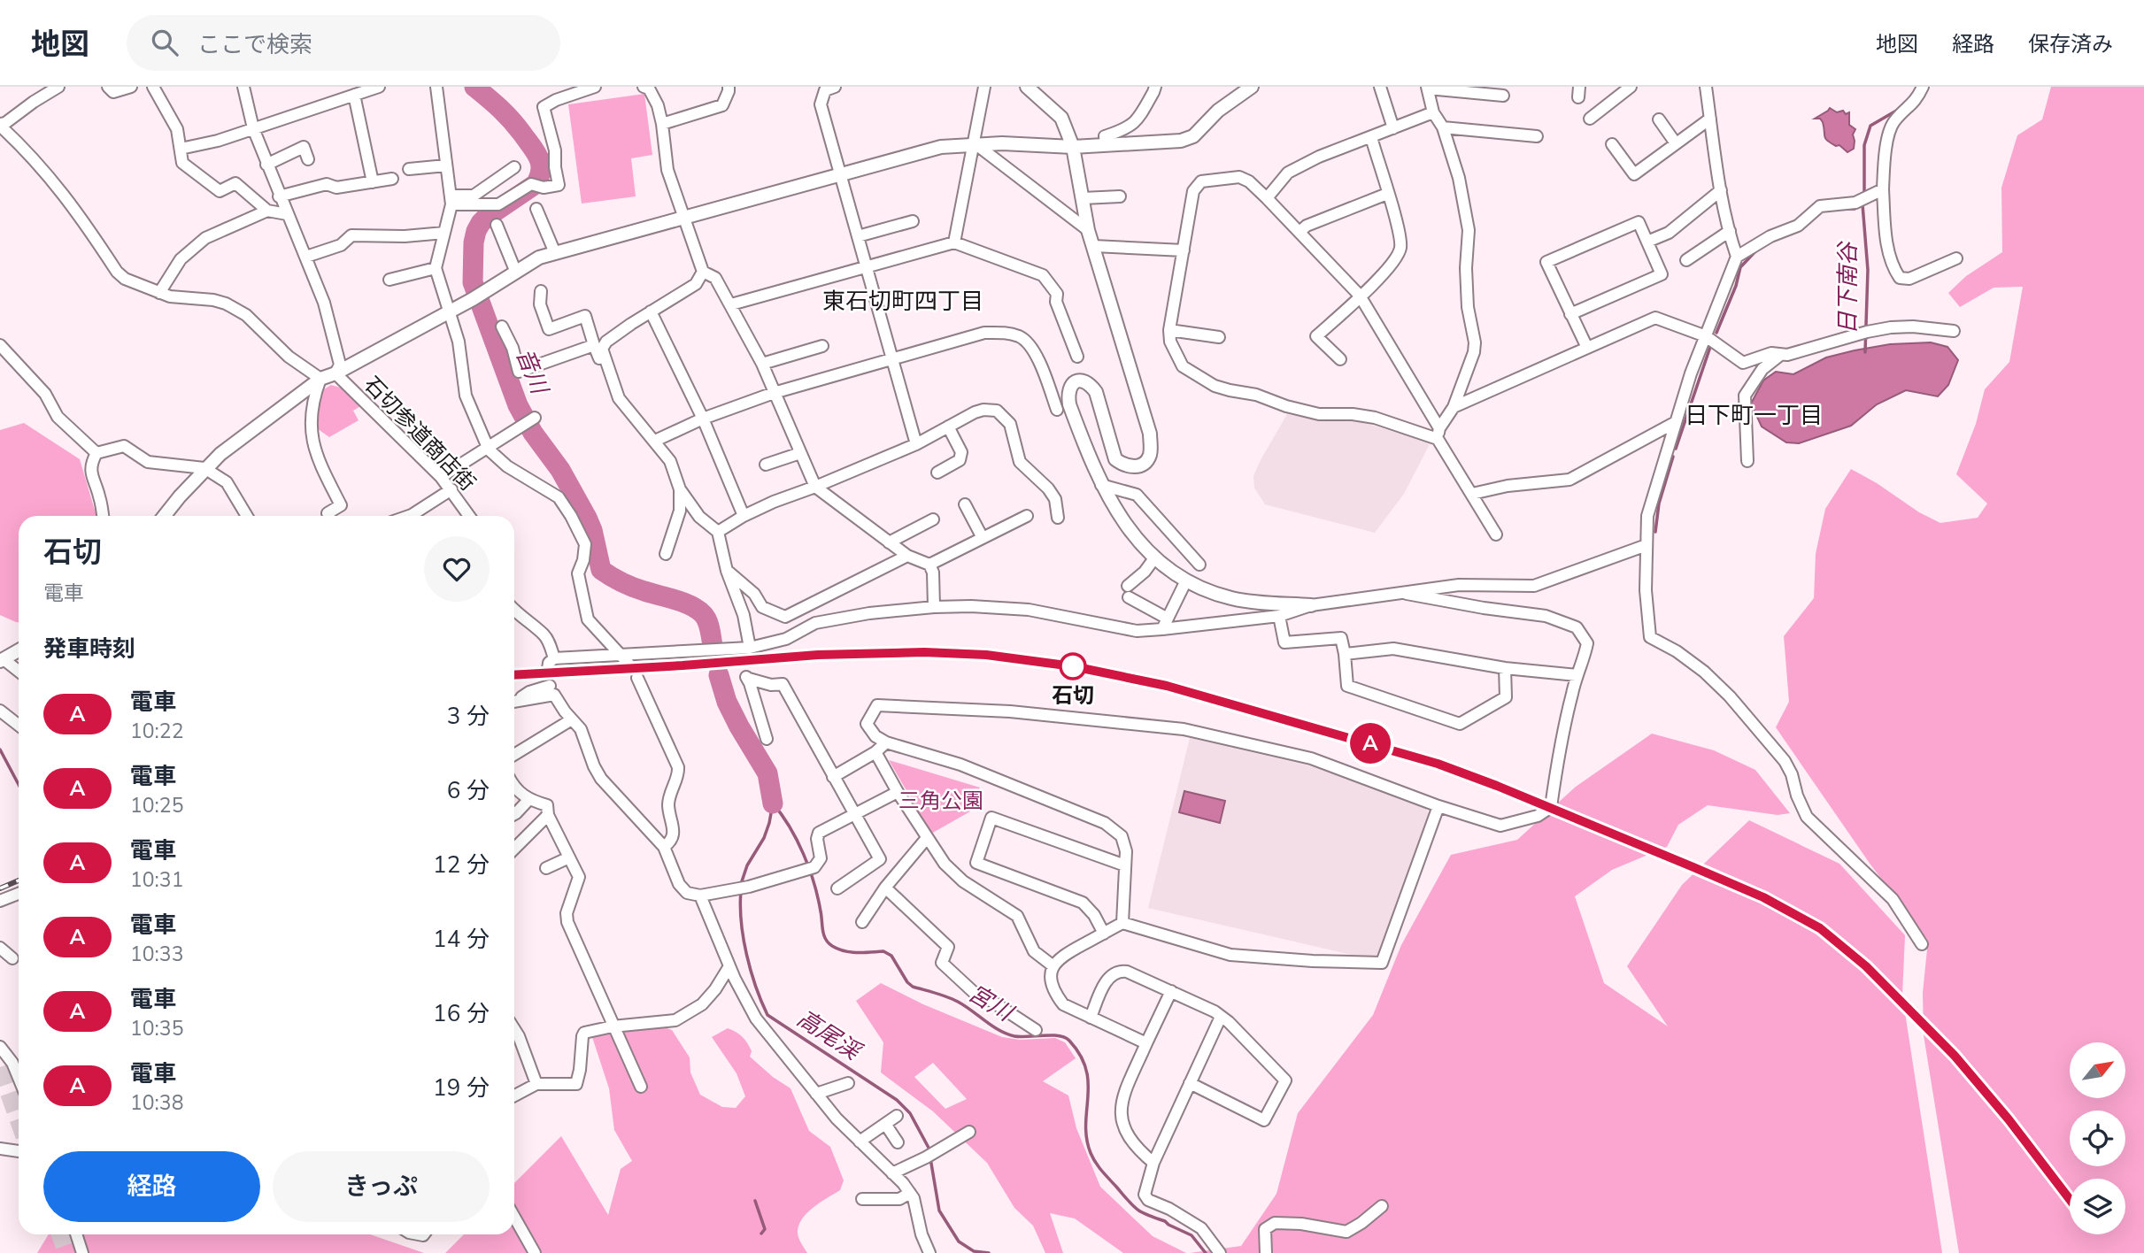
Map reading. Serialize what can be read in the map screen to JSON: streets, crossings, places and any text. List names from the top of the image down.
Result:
{
  "streets": {
    "street": ["石切参道商店街"]
  },
  "districts": ["東石切町四丁目", "日下町一丁目"],
  "water": [
    "日下南谷",
    "音川",
    "宮川",
    "高尾渓"
  ],
  "parks": ["三角公園"],
  "places": ["石切"],
  "north": "top right",
  "page": {
    "header": "地図",
    "search": "ここで検索",
    "nav": ["地図", "経路", "保存済み"],
    "on_map": "A",
    "heading": [
      ["石切", "電車"],
      "発車時刻"
    ],
    "list": [
      {
        "mark": "A",
        "name": "電車",
        "note": "10:22",
        "value": "3 分"
      },
      {
        "mark": "A",
        "name": "電車",
        "note": "10:25",
        "value": "6 分"
      },
      {
        "mark": "A",
        "name": "電車",
        "note": "10:31",
        "value": "12 分"
      },
      {
        "mark": "A",
        "name": "電車",
        "note": "10:33",
        "value": "14 分"
      },
      {
        "mark": "A",
        "name": "電車",
        "note": "10:35",
        "value": "16 分"
      },
      {
        "mark": "A",
        "name": "電車",
        "note": "10:38",
        "value": "19 分"
      }
    ],
    "buttons": ["経路", "きっぷ"]
  }
}
